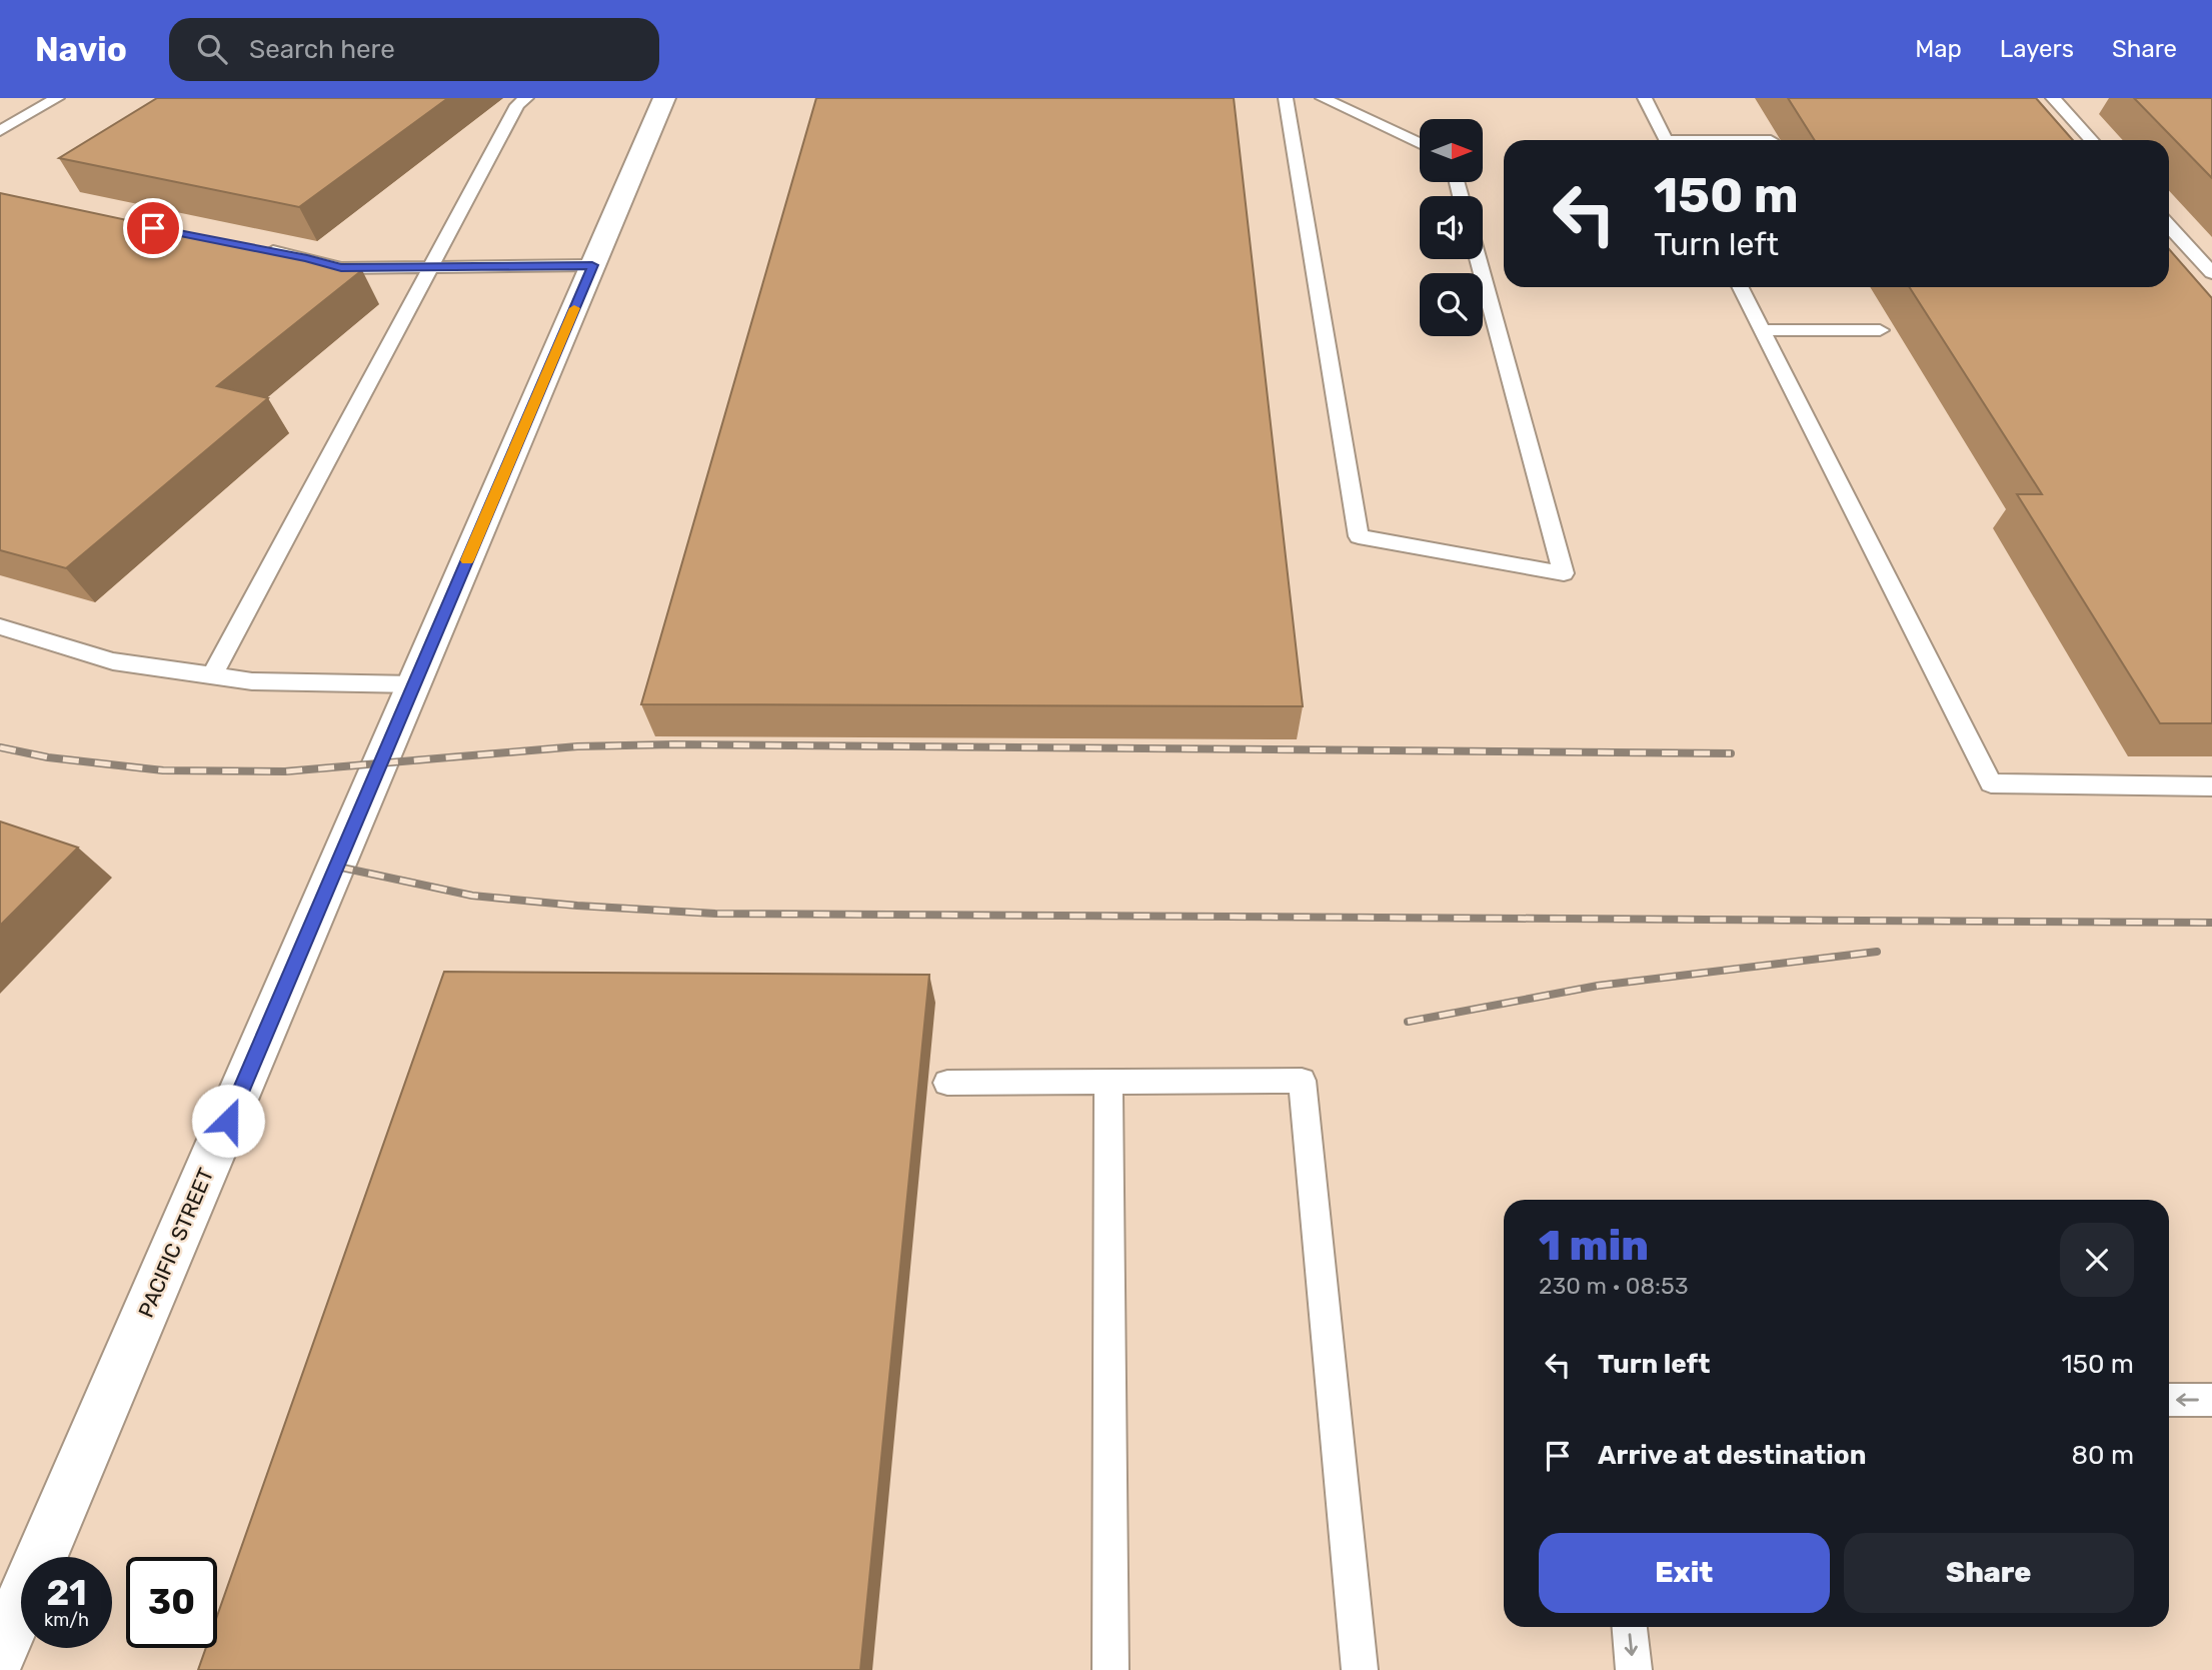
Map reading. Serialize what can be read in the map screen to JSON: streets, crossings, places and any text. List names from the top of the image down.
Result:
{
  "streets": {
    "street": ["PACIFIC STREET"]
  },
  "north": "right",
  "page": {
    "header": "Navio",
    "search": "Search here",
    "nav": ["Map", "Layers", "Share"],
    "turn": ["150 m", "Turn left"],
    "heading": ["1 min", "230 m · 08:53"],
    "list": [
      {
        "name": "Turn left",
        "value": "150 m"
      },
      {
        "name": "Arrive at destination",
        "value": "80 m"
      }
    ],
    "buttons": ["Exit", "Share"],
    "speed": "21 km/h",
    "limit": "30"
  }
}
